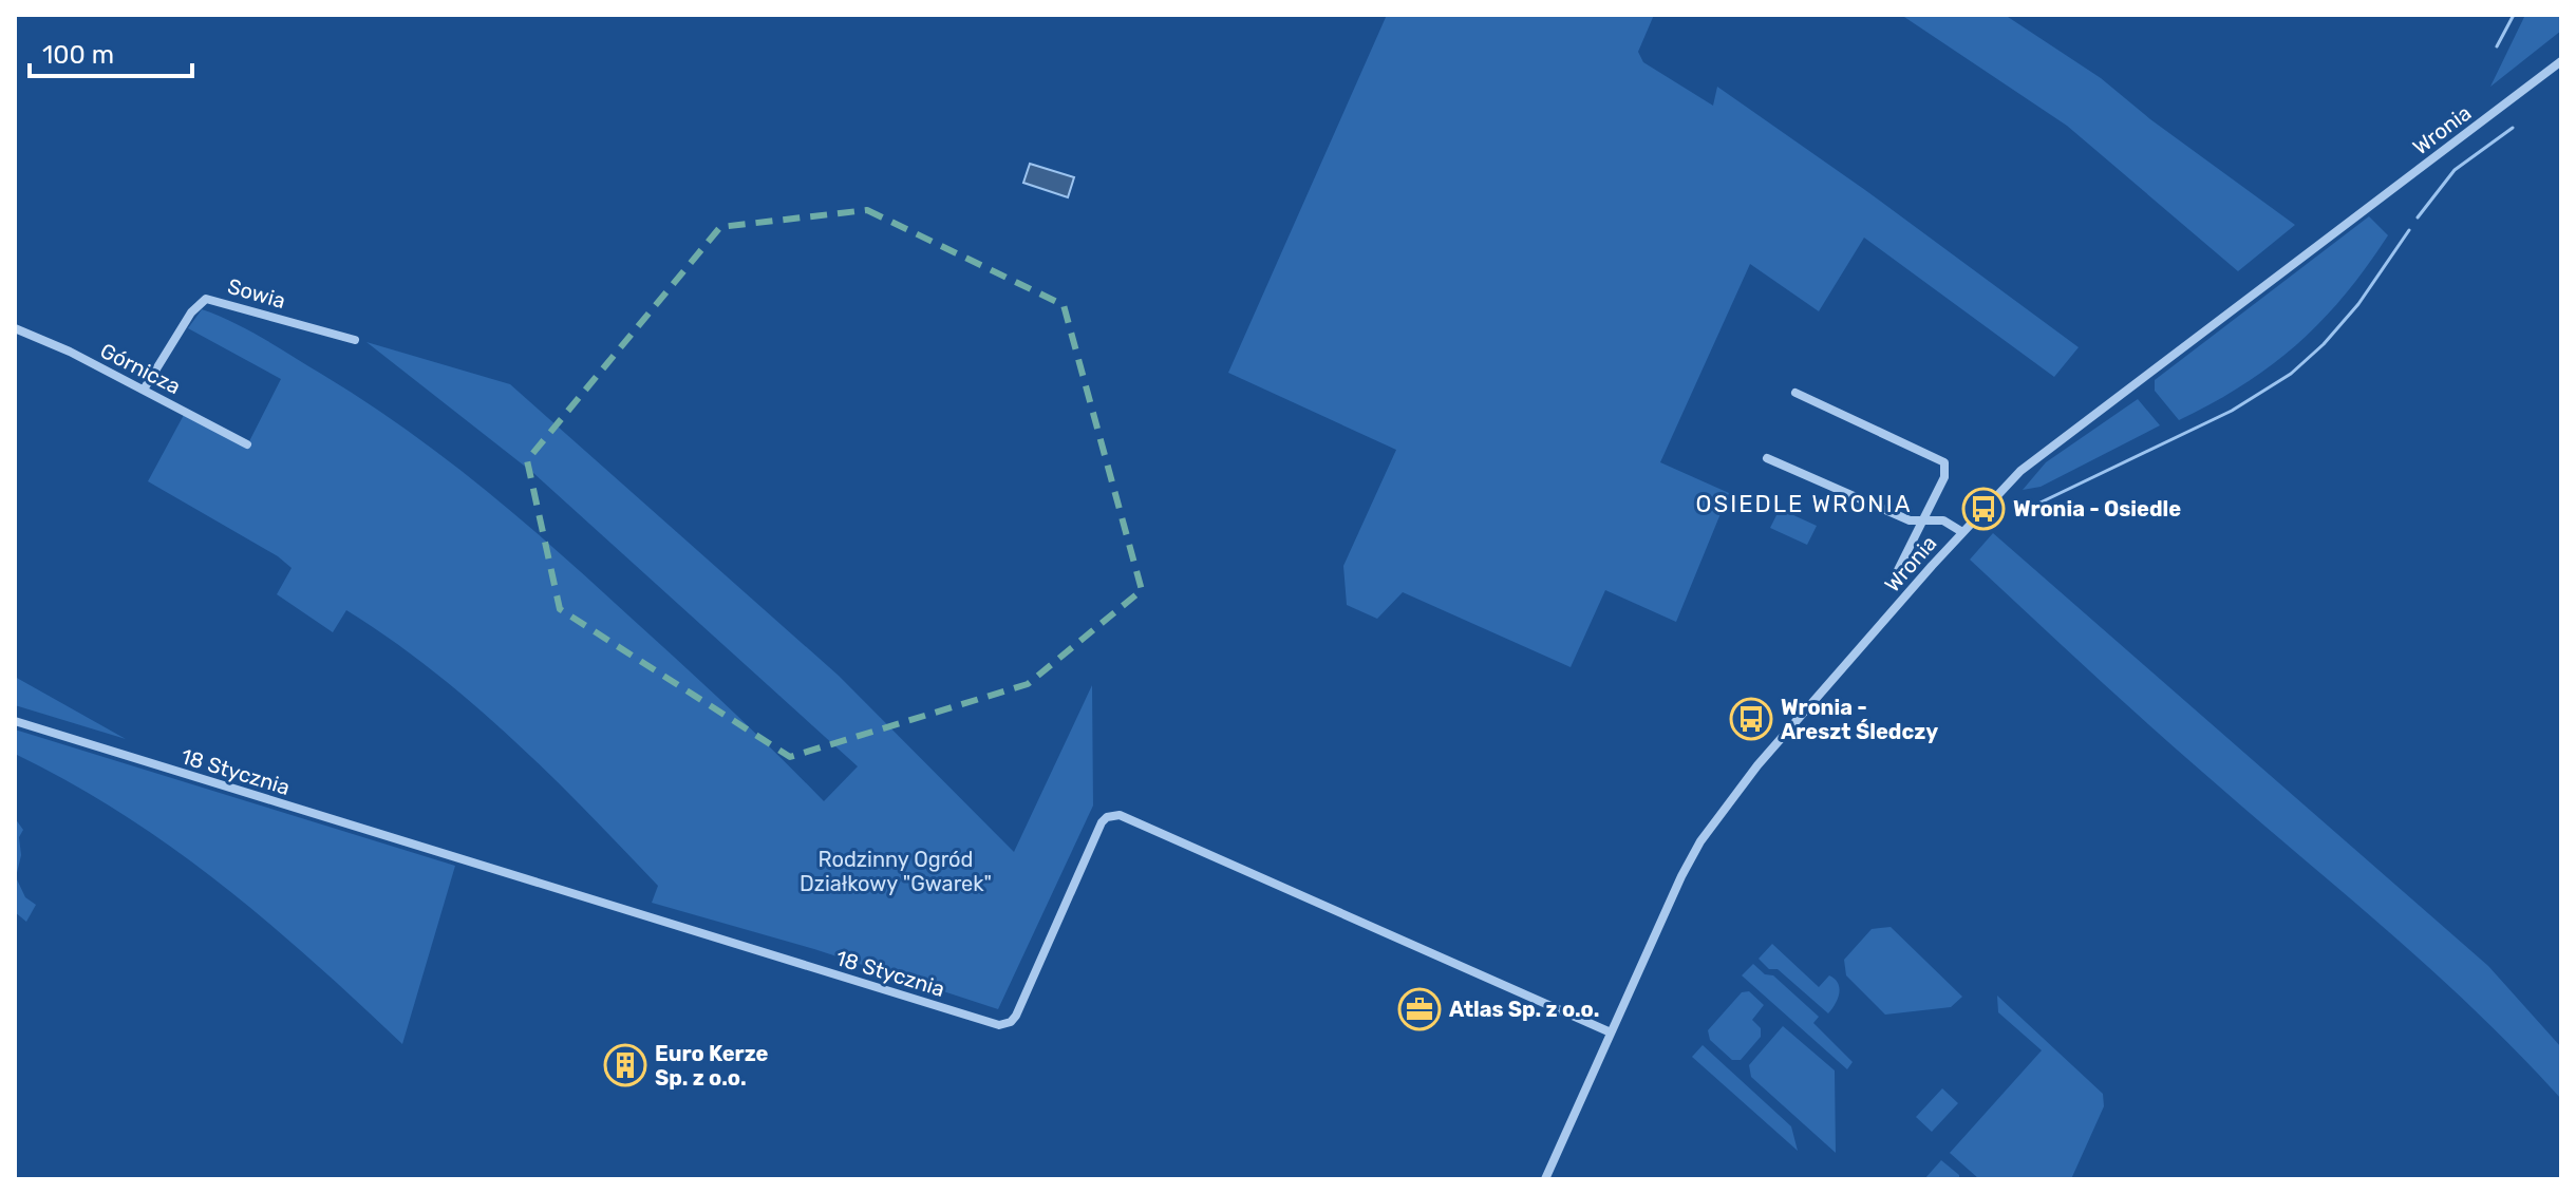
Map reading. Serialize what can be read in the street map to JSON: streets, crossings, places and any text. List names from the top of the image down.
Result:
{
  "streets": {
    "street": [
      "Wronia",
      "Sowia",
      "Górnicza",
      "18 Stycznia"
    ]
  },
  "crossings": [
    ["Wronia", "18 Stycznia"],
    ["Sowia", "Górnicza"]
  ],
  "districts": ["OSIEDLE WRONIA"],
  "parks": ["Rodzinny Ogród Działkowy \"Gwarek\""],
  "places": {
    "bus stop": ["Wronia - Osiedle", "Wronia - Areszt Śledczy"],
    "office": ["Atlas Sp. z o.o."],
    "building": ["Euro Kerze Sp. z o.o."]
  },
  "scale_bar": "100 m"
}
